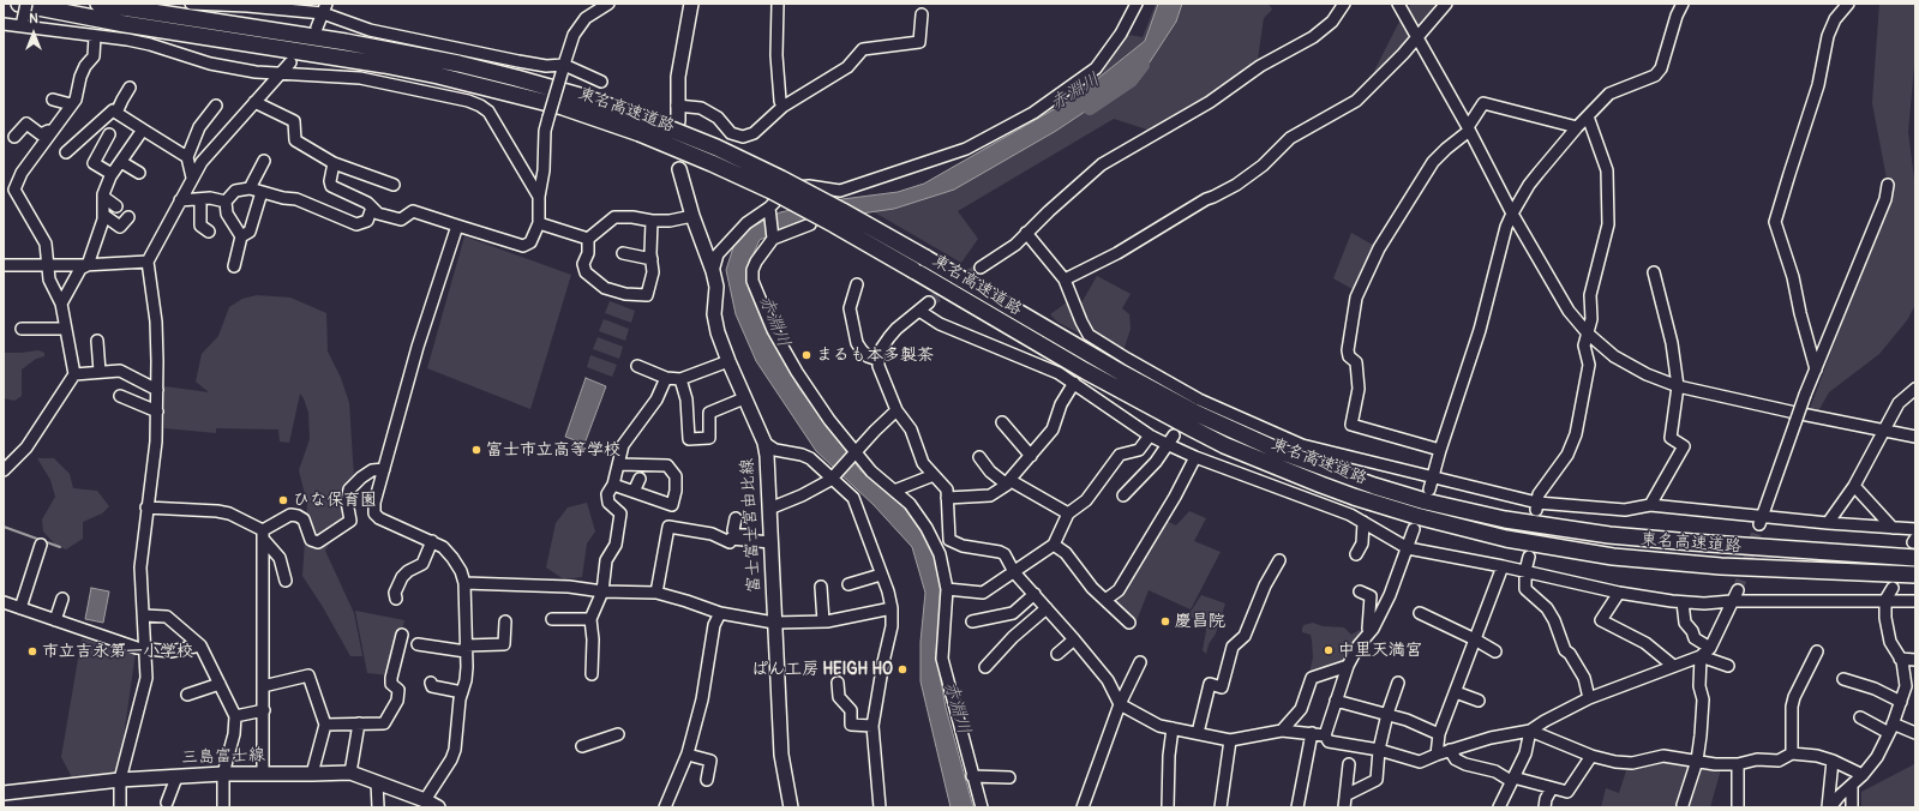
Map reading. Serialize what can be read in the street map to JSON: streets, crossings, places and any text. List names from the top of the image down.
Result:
{
  "streets": {
    "highway": ["東名高速道路"],
    "main road": ["富士富士宮由比線", "三島富士線"]
  },
  "water": ["赤淵川"],
  "places": [
    "まるも本多製茶",
    "富士市立高等学校",
    "ひな保育園",
    "慶昌院",
    "中里天満宮",
    "市立吉永第一小学校",
    "ぱん工房 HEIGH HO"
  ],
  "north": "top"
}
